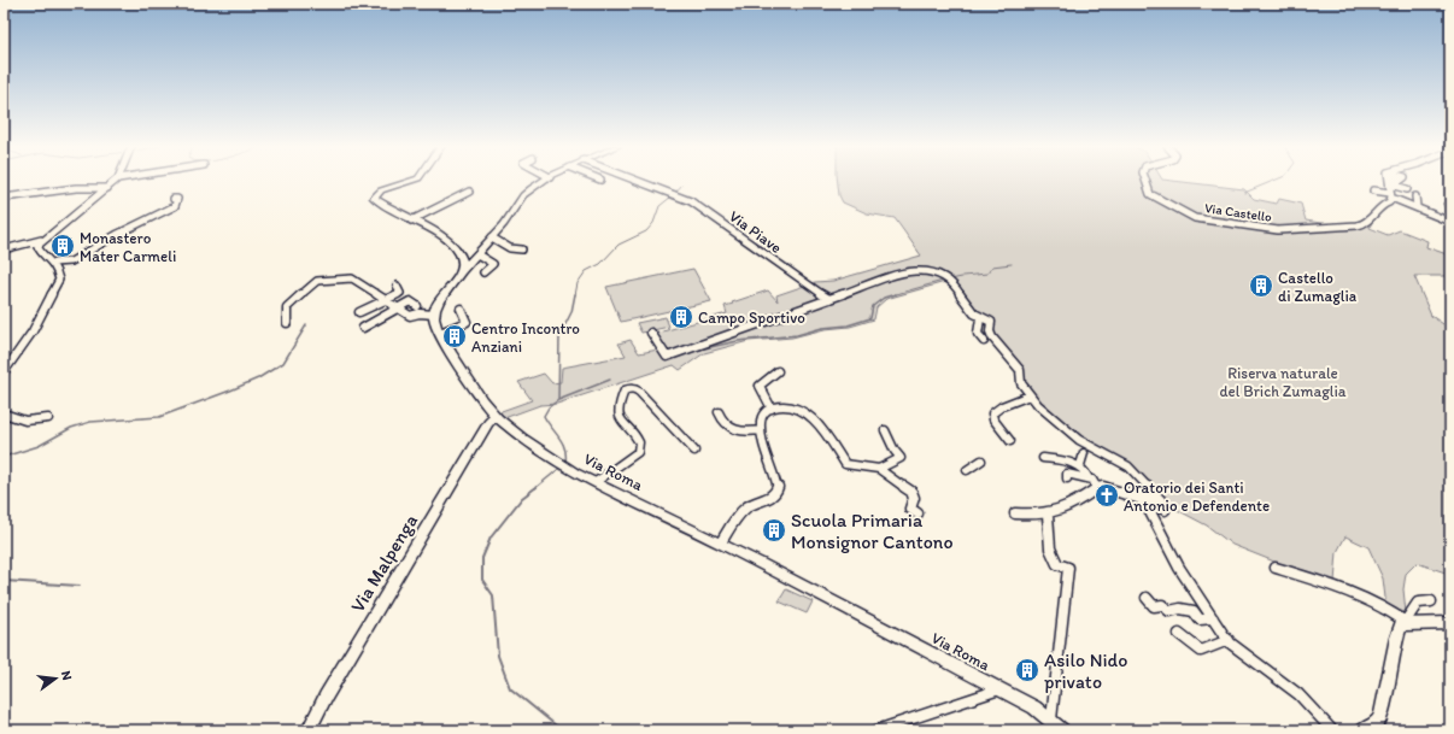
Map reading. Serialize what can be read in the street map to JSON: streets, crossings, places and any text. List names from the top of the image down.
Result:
{
  "streets": {
    "street": [
      "Via Castello",
      "Via Piave",
      "Via Roma",
      "Via Malpenga"
    ]
  },
  "crossings": [
    ["Via Roma", "Via Malpenga"]
  ],
  "parks": ["Riserva naturale del Brich Zumaglia"],
  "places": {
    "building": [
      "Monastero Mater Carmeli",
      "Castello di Zumaglia",
      "Campo Sportivo",
      "Centro Incontro Anziani",
      "Scuola Primaria Monsignor Cantono",
      "Asilo Nido privato"
    ],
    "church": ["Oratorio dei Santi Antonio e Defendente"]
  },
  "north": "right"
}
